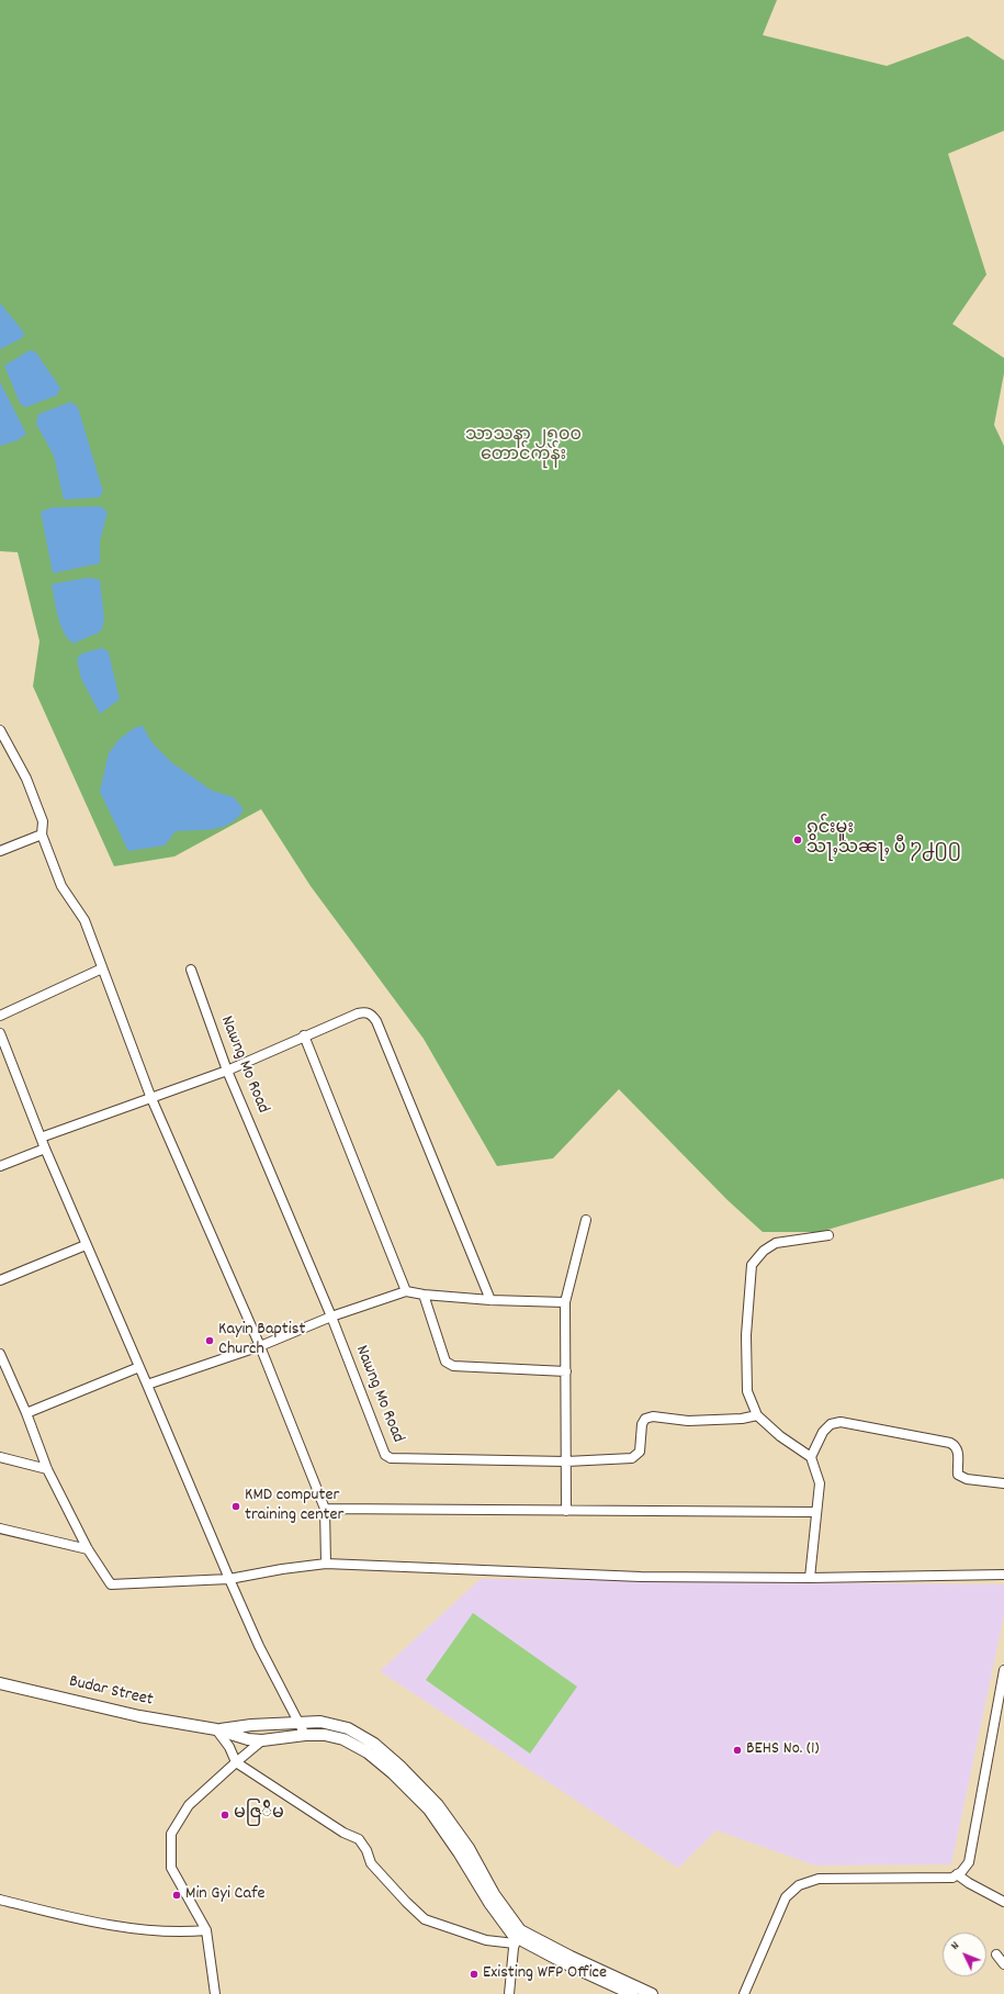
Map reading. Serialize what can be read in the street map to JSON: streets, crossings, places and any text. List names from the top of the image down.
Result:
{
  "streets": {
    "main road": ["Budar Street"],
    "street": ["Nawng Mo Road"]
  },
  "parks": ["သာသနာ ၂၅၀၀ တောင်ကုန်း"],
  "places": [
    "ၵွင်းမူး သႃႇသၼႃႇ ပီ ႒႕႐႐",
    "Kayin Baptist Church",
    "KMD computer training center",
    "BEHS No. (1)",
    "မဇြ်ိမ",
    "Min Gyi Cafe",
    "Existing WFP Office"
  ],
  "north": "top left"
}
